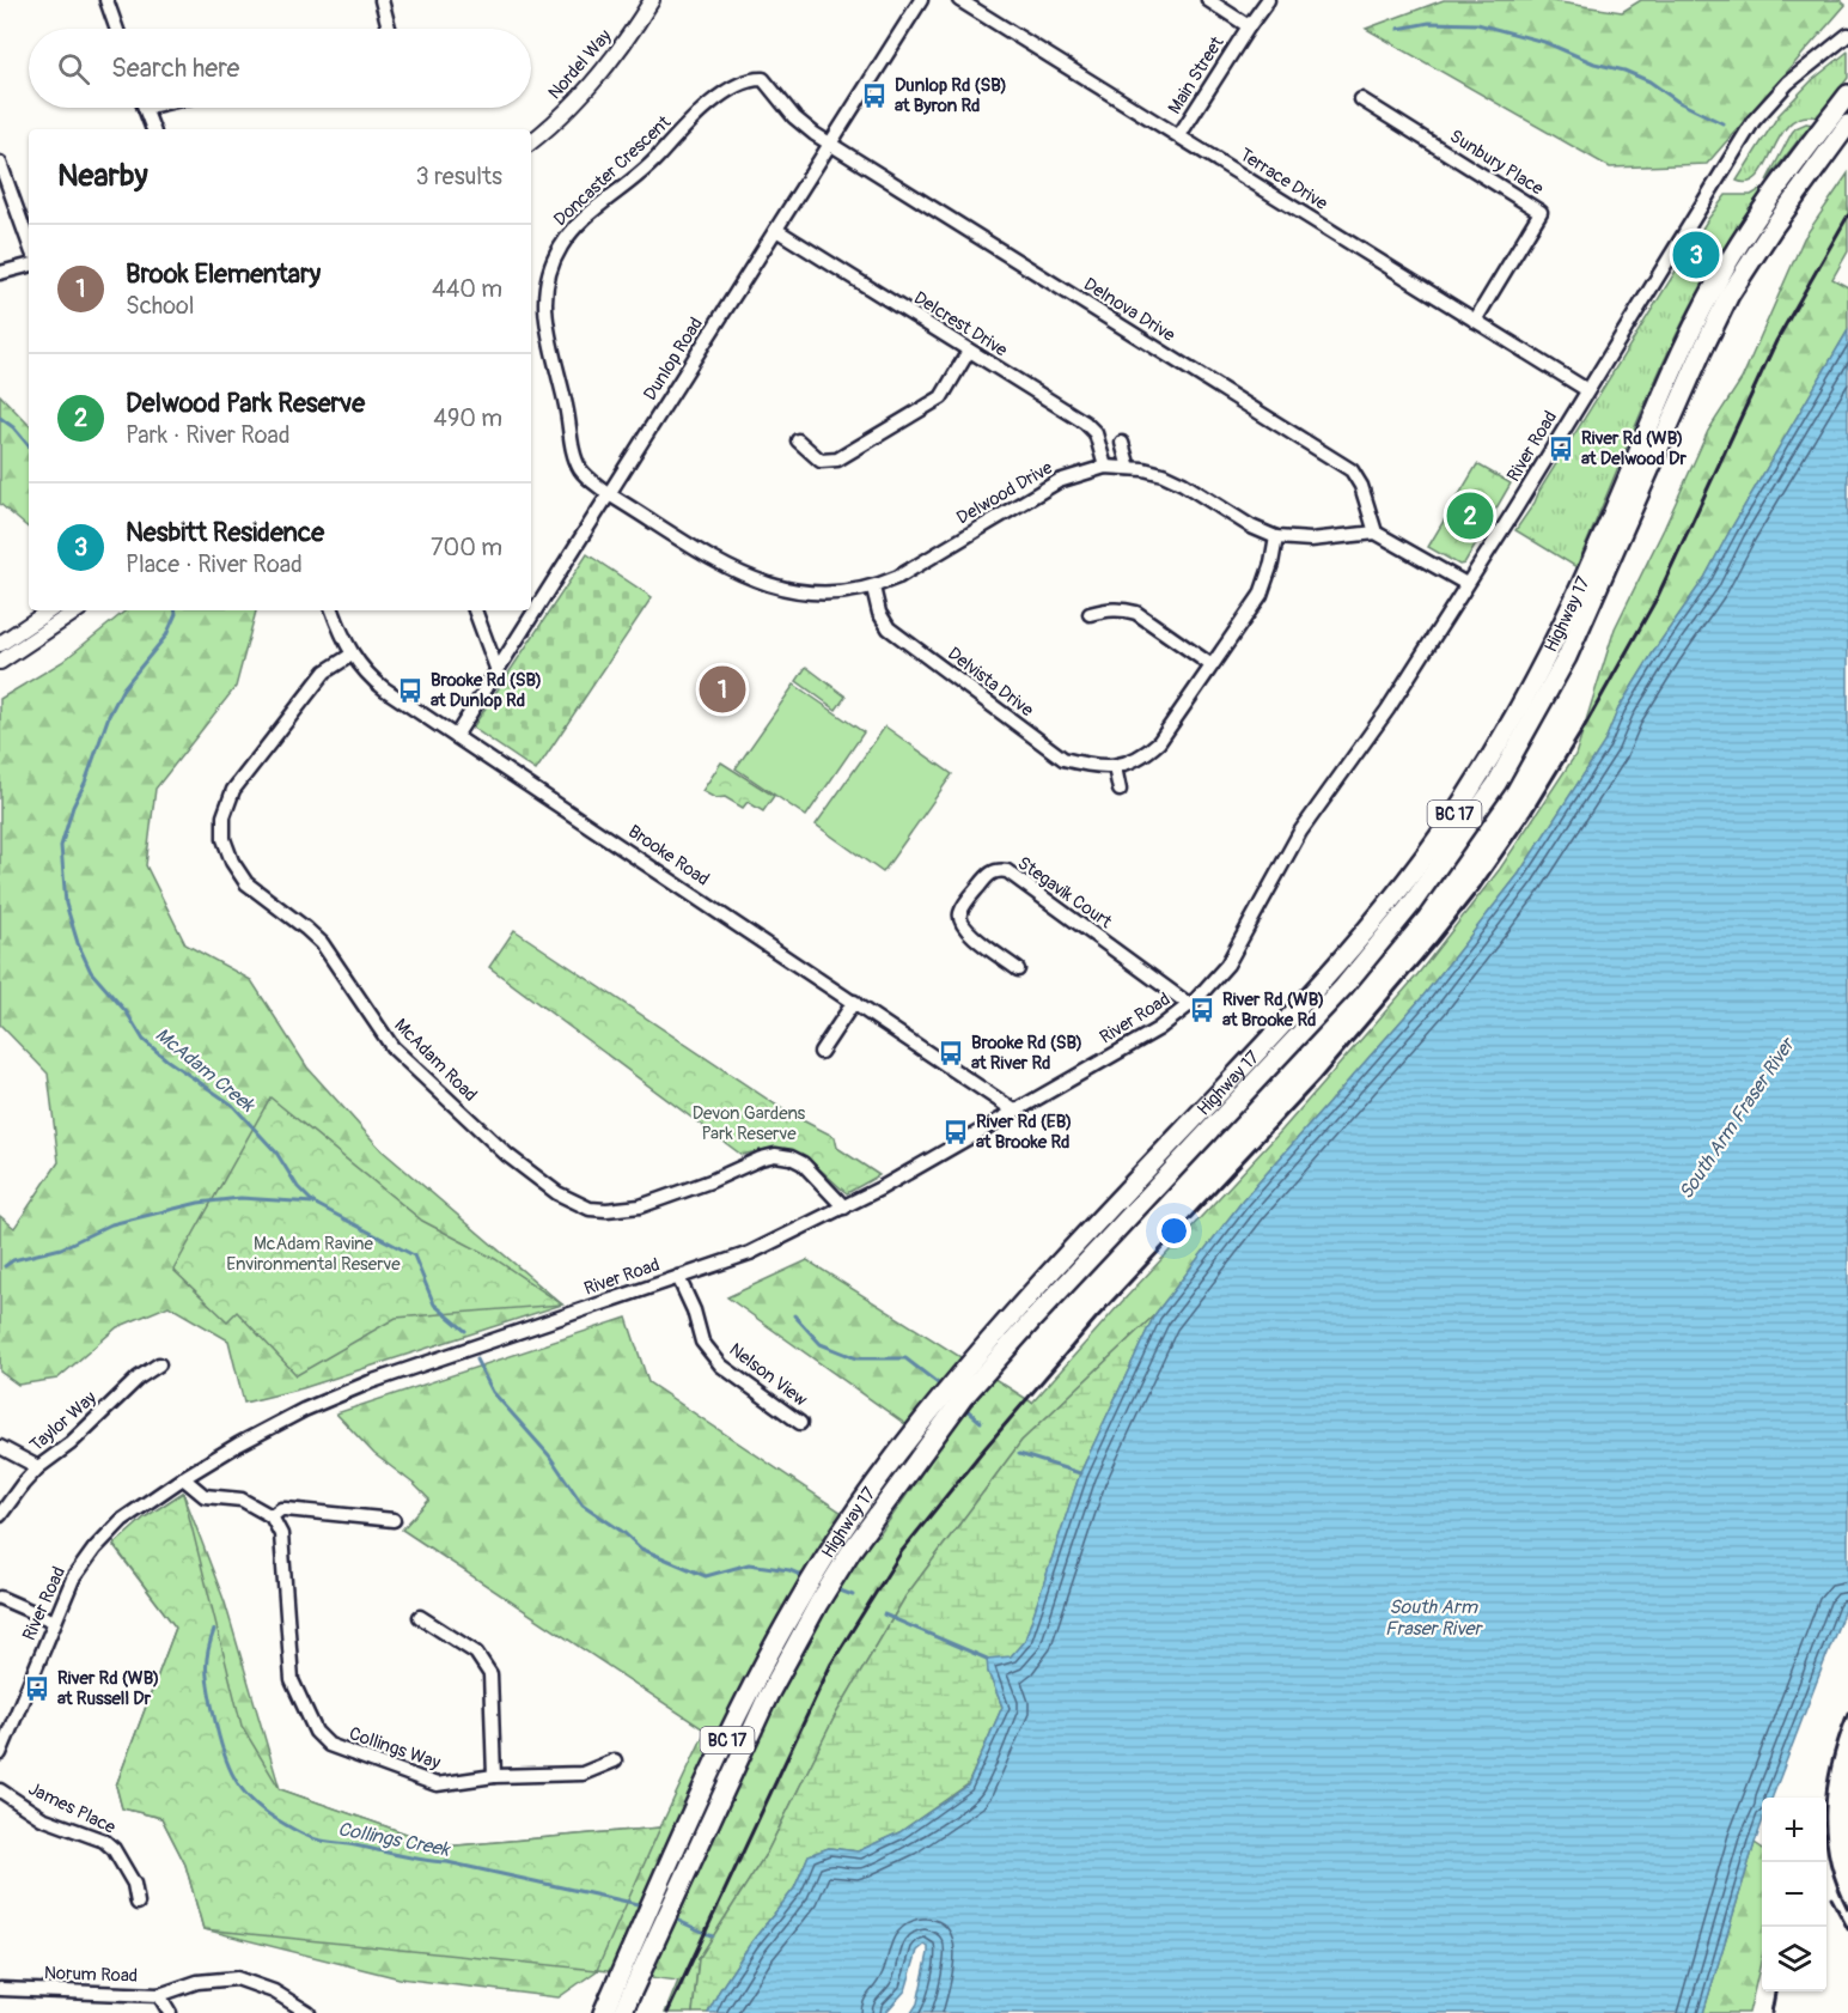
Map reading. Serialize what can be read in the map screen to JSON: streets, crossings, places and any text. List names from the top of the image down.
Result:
{
  "streets": {
    "highway": ["Highway 17", "BC 17"],
    "main road": ["Nordel Way"],
    "street": [
      "Main Street",
      "Sunbury Place",
      "Doncaster Crescent",
      "Terrace Drive",
      "Delnova Drive",
      "Delcrest Drive",
      "Dunlop Road",
      "River Road",
      "Delwood Drive",
      "Delvista Drive",
      "Brooke Road",
      "Stegavik Court",
      "McAdam Road",
      "Nelson View",
      "Taylor Way",
      "Collings Way",
      "James Place",
      "Norum Road"
    ]
  },
  "crossings": [
    ["Main Street", "Terrace Drive"],
    ["Sunbury Place", "Terrace Drive"],
    ["Doncaster Crescent", "Delnova Drive"],
    ["Doncaster Crescent", "Dunlop Road"],
    ["Doncaster Crescent", "Delwood Drive"],
    ["Terrace Drive", "River Road"],
    ["Delnova Drive", "Dunlop Road"],
    ["Delnova Drive", "Delwood Drive"],
    ["Delcrest Drive", "Dunlop Road"],
    ["Delcrest Drive", "Delwood Drive"],
    ["Dunlop Road", "Delwood Drive"],
    ["Dunlop Road", "Brooke Road"],
    ["River Road", "Brooke Road"],
    ["River Road", "Stegavik Court"],
    ["River Road", "McAdam Road"],
    ["River Road", "Nelson View"],
    ["Delwood Drive", "Delvista Drive"],
    ["Brooke Road", "McAdam Road"]
  ],
  "water": ["McAdam Creek", "South Arm Fraser River", "Collings Creek"],
  "parks": ["Devon Gardens Park Reserve", "McAdam Ravine Environmental Reserve"],
  "places": {
    "bus stop": [
      "Dunlop Rd (SB) at Byron Rd",
      "River Rd (WB) at Delwood Dr",
      "Brooke Rd (SB) at Dunlop Rd",
      "River Rd (WB) at Brooke Rd",
      "Brooke Rd (SB) at River Rd",
      "River Rd (EB) at Brooke Rd",
      "River Rd (WB) at Russell Dr"
    ]
  },
  "page": {
    "search": "Search here",
    "heading": ["Nearby", "3 results"],
    "list": [
      {
        "mark": "1",
        "name": "Brook Elementary",
        "note": "School",
        "value": "440 m"
      },
      {
        "mark": "2",
        "name": "Delwood Park Reserve",
        "note": "Park · River Road",
        "value": "490 m"
      },
      {
        "mark": "3",
        "name": "Nesbitt Residence",
        "note": "Place · River Road",
        "value": "700 m"
      }
    ],
    "pins": ["3", "2", "1"],
    "map_buttons": ["+", "−"]
  }
}
